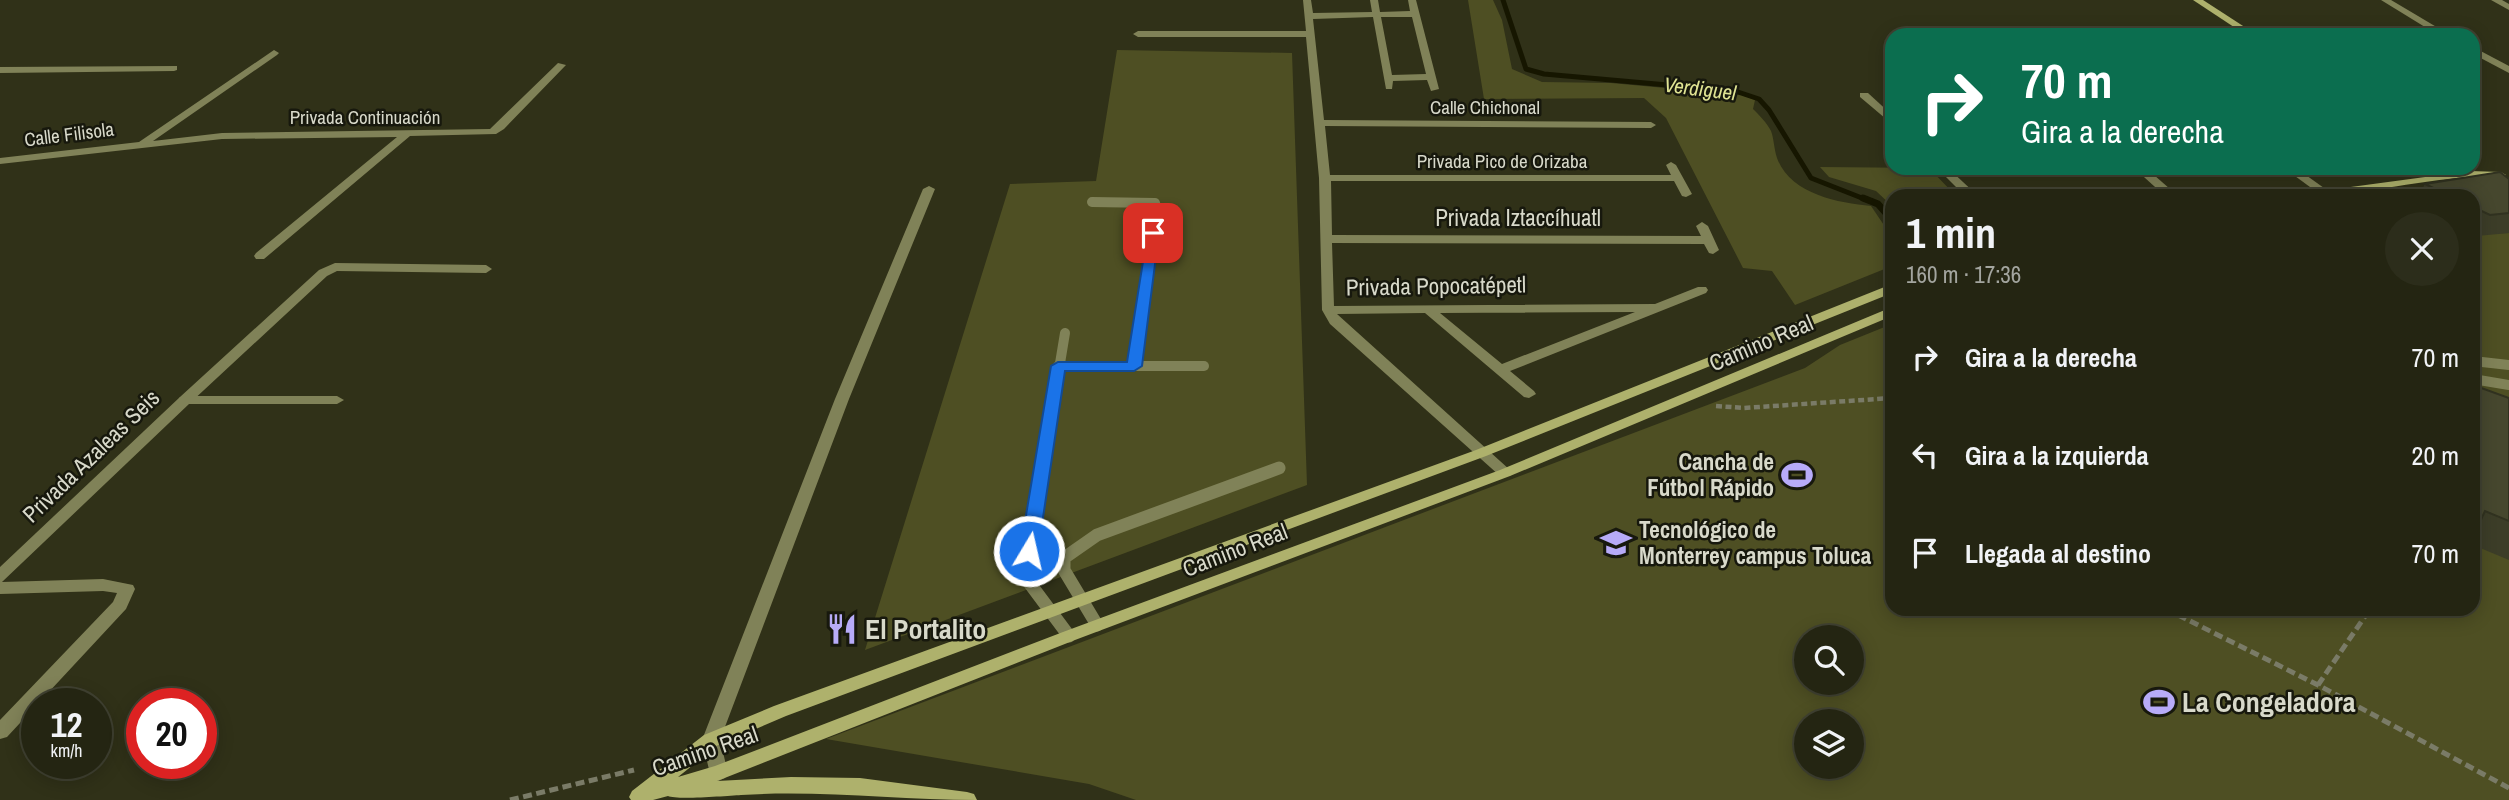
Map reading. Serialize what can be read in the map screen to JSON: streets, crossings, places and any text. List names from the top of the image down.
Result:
{
  "streets": {
    "main road": ["Camino Real"],
    "street": [
      "Calle Chichonal",
      "Privada Continuación",
      "Calle Filisola",
      "Privada Pico de Orizaba",
      "Privada Iztaccíhuatl",
      "Privada Popocatépetl",
      "Privada Azaleas Seis"
    ]
  },
  "crossings": [
    ["Privada Continuación", "Calle Filisola"],
    ["Privada Popocatépetl", "Camino Real"]
  ],
  "water": ["Verdiguel"],
  "places": {
    "sports": ["Cancha de Fútbol Rápido", "La Congeladora"],
    "school or university": ["Tecnológico de Monterrey campus Toluca"],
    "restaurant": ["El Portalito"]
  },
  "page": {
    "turn": ["70 m", "Gira a la derecha"],
    "heading": ["1 min", "160 m · 17:36"],
    "list": [
      {
        "name": "Gira a la derecha",
        "value": "70 m"
      },
      {
        "name": "Gira a la izquierda",
        "value": "20 m"
      },
      {
        "name": "Llegada al destino",
        "value": "70 m"
      }
    ],
    "speed": "12 km/h",
    "limit": "20"
  }
}
